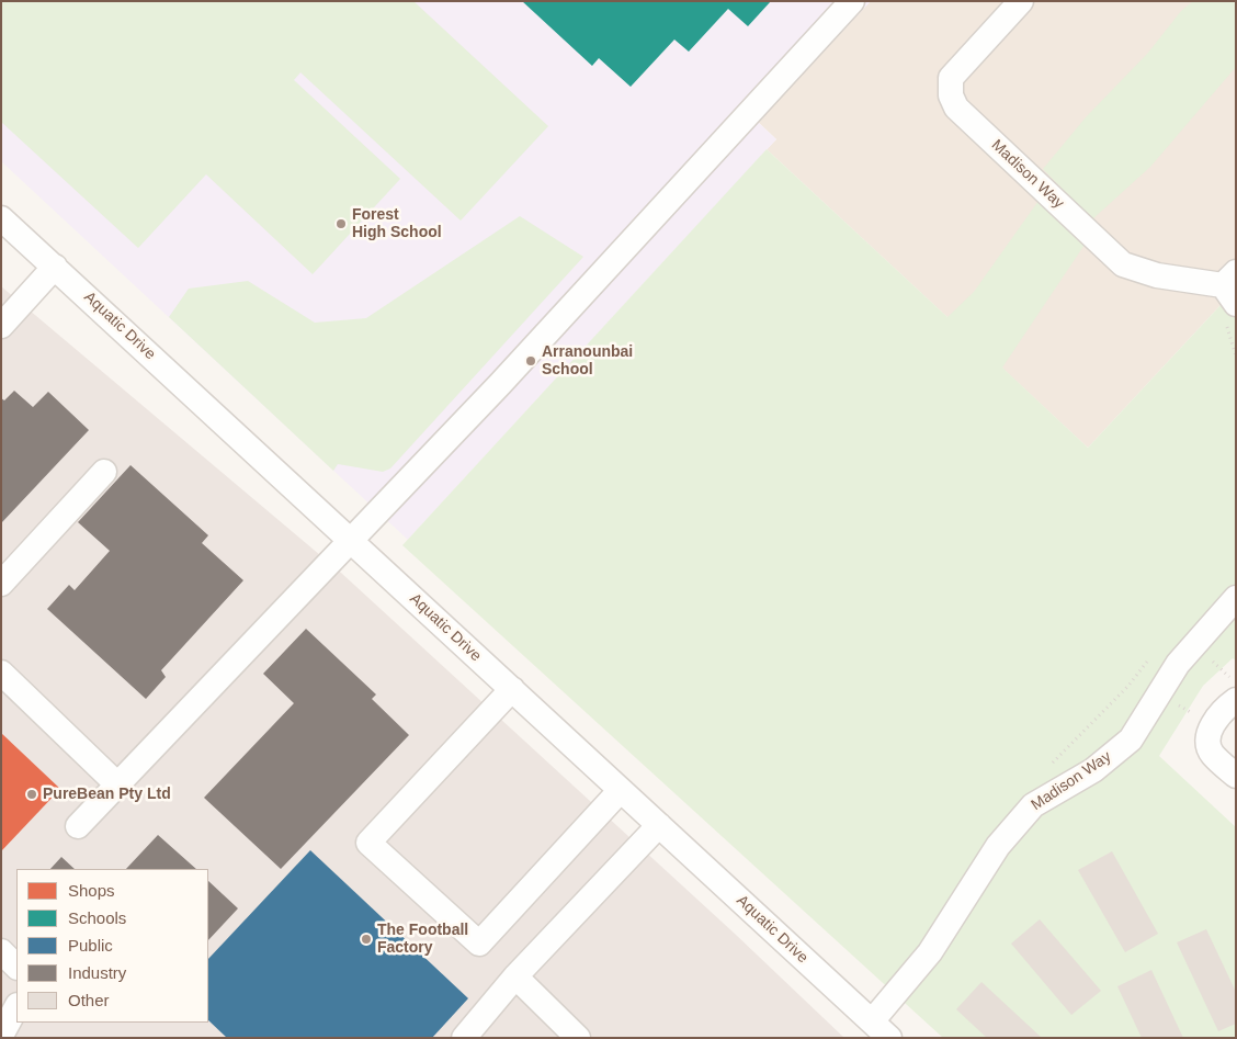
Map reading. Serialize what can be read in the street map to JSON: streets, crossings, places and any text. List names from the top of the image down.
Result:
{
  "streets": {
    "street": ["Madison Way", "Aquatic Drive"]
  },
  "crossings": [
    ["Madison Way", "Aquatic Drive"]
  ],
  "places": [
    "Forest High School",
    "Arranounbai School",
    "PureBean Pty Ltd",
    "The Football Factory"
  ],
  "legend": [
    "Shops",
    "Schools",
    "Public",
    "Industry",
    "Other"
  ]
}
